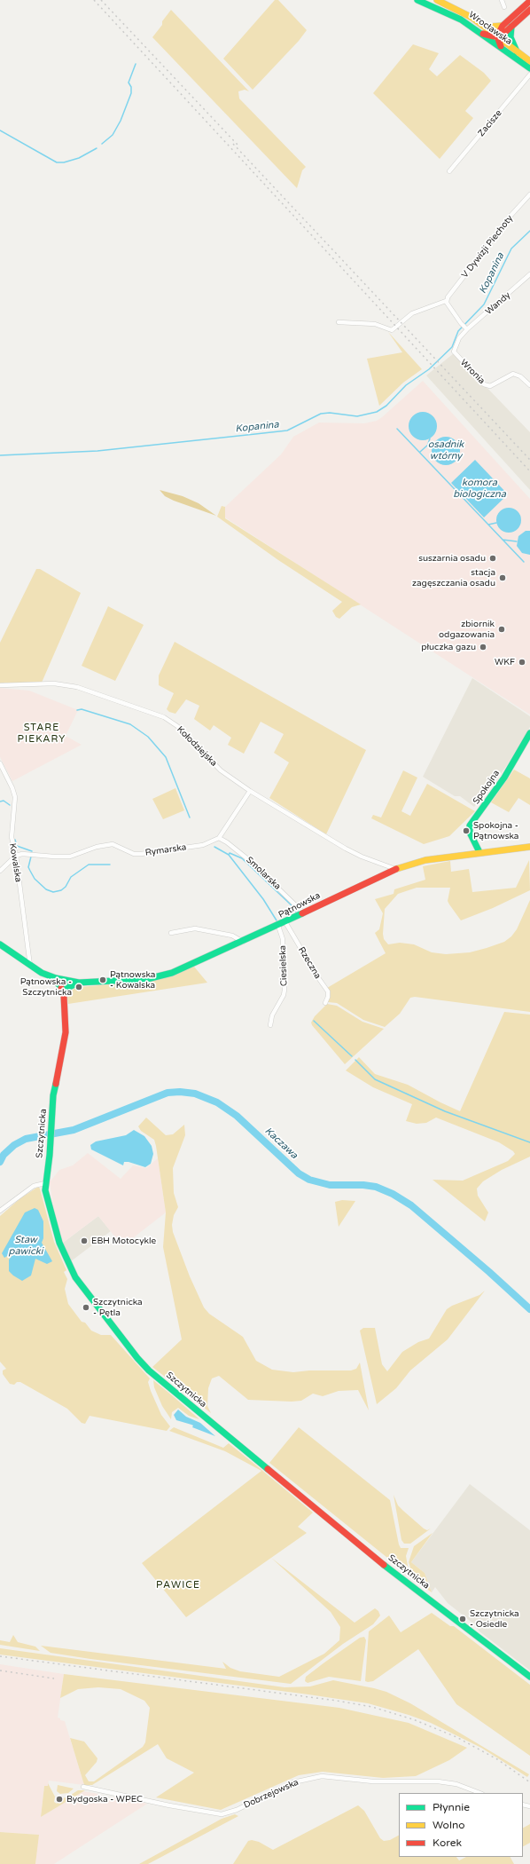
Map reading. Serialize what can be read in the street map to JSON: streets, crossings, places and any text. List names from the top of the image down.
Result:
{
  "streets": {
    "street": [
      "Wrocławska",
      "Zacisze",
      "V Dywizji Piechoty",
      "Wandy",
      "Wronia",
      "Kołodziejska",
      "Spokojna",
      "Rymarska",
      "Kowalska",
      "Smolarska",
      "Pątnowska",
      "Rzeczna",
      "Ciesielska",
      "Szczytnicka",
      "Dobrzejowska"
    ]
  },
  "crossings": [
    ["Wandy", "Wronia"],
    ["Kołodziejska", "Pątnowska"],
    ["Spokojna", "Pątnowska"],
    ["Rymarska", "Kowalska"],
    ["Rymarska", "Smolarska"],
    ["Kowalska", "Pątnowska"],
    ["Smolarska", "Pątnowska"],
    ["Pątnowska", "Rzeczna"],
    ["Pątnowska", "Ciesielska"],
    ["Pątnowska", "Szczytnicka"]
  ],
  "districts": ["STARE PIEKARY", "PAWICE"],
  "water": [
    "Kopanina",
    "osadnik wtórny",
    "komora biologiczna",
    "Kaczawa",
    "Staw pawicki"
  ],
  "places": [
    "suszarnia osadu",
    "stacja zagęszczania osadu",
    "zbiornik odgazowania",
    "płuczka gazu",
    "WKF",
    "Spokojna - Pątnowska",
    "Pątnowska - Kowalska",
    "Pątnowska - Szczytnicka",
    "EBH Motocykle",
    "Szczytnicka - Pętla",
    "Szczytnicka - Osiedle",
    "Bydgoska - WPEC"
  ],
  "legend": ["Płynnie", "Wolno", "Korek"]
}
